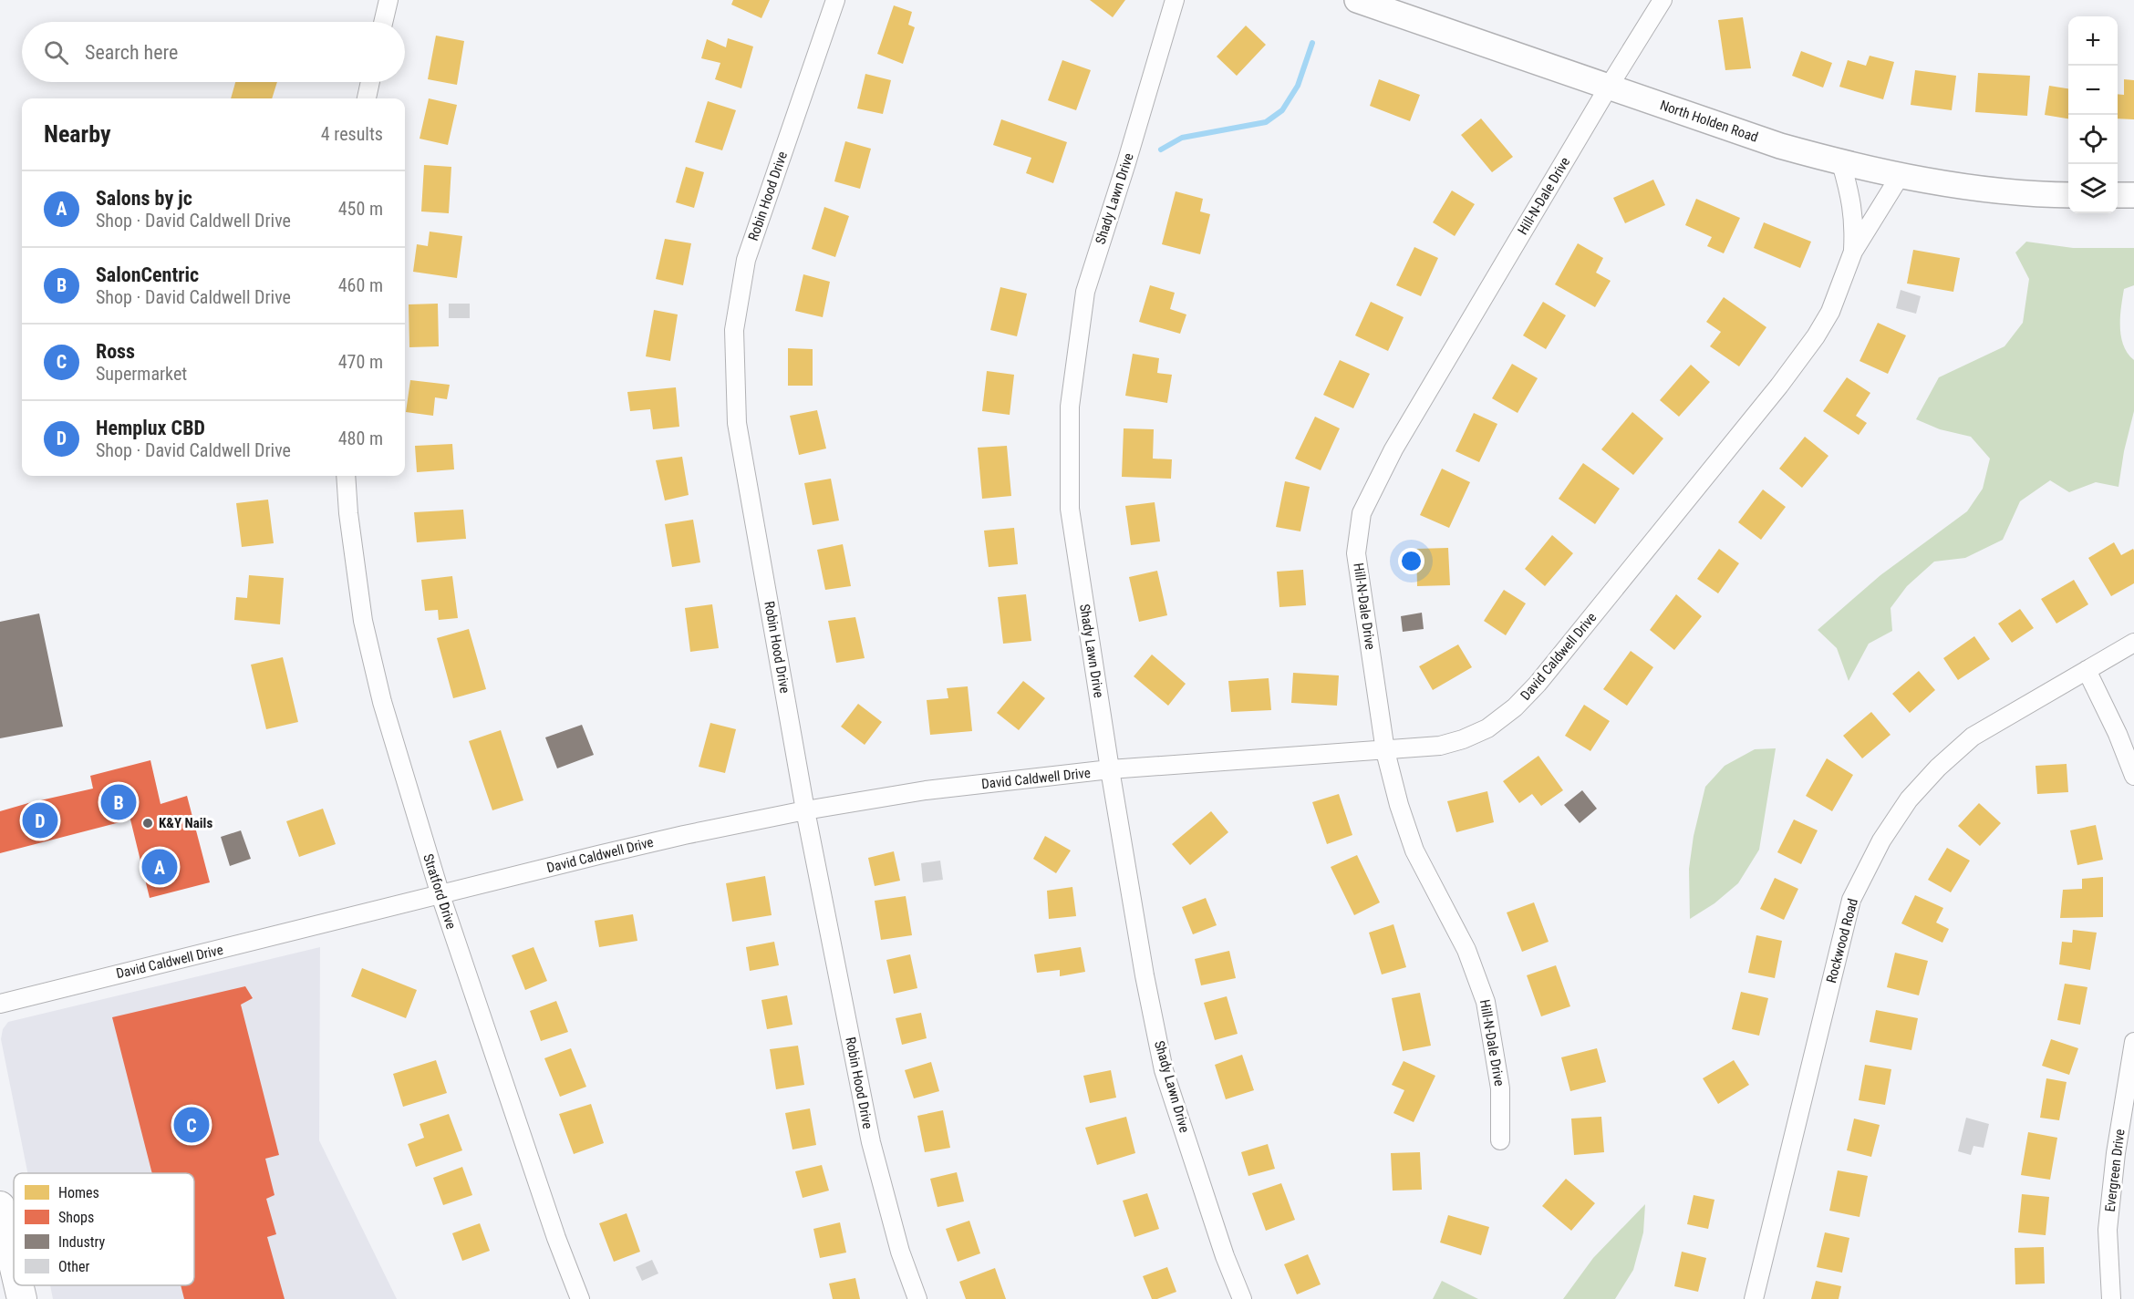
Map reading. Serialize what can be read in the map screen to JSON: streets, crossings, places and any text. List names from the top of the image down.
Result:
{
  "streets": {
    "main road": ["North Holden Road"],
    "street": [
      "Robin Hood Drive",
      "Hill-N-Dale Drive",
      "Shady Lawn Drive",
      "David Caldwell Drive",
      "Stratford Drive",
      "Rockwood Road",
      "Evergreen Drive"
    ]
  },
  "crossings": [
    ["North Holden Road", "Hill-N-Dale Drive"],
    ["North Holden Road", "David Caldwell Drive"],
    ["Robin Hood Drive", "David Caldwell Drive"],
    ["Hill-N-Dale Drive", "David Caldwell Drive"],
    ["Shady Lawn Drive", "David Caldwell Drive"],
    ["David Caldwell Drive", "Stratford Drive"]
  ],
  "places": ["K&Y Nails"],
  "legend": [
    "Homes",
    "Shops",
    "Industry",
    "Other"
  ],
  "page": {
    "map_buttons": ["+", "−"],
    "search": "Search here",
    "heading": ["Nearby", "4 results"],
    "list": [
      {
        "mark": "A",
        "name": "Salons by jc",
        "note": "Shop · David Caldwell Drive",
        "value": "450 m"
      },
      {
        "mark": "B",
        "name": "SalonCentric",
        "note": "Shop · David Caldwell Drive",
        "value": "460 m"
      },
      {
        "mark": "C",
        "name": "Ross",
        "note": "Supermarket",
        "value": "470 m"
      },
      {
        "mark": "D",
        "name": "Hemplux CBD",
        "note": "Shop · David Caldwell Drive",
        "value": "480 m"
      }
    ],
    "pins": [
      "B",
      "D",
      "A",
      "C"
    ]
  }
}
